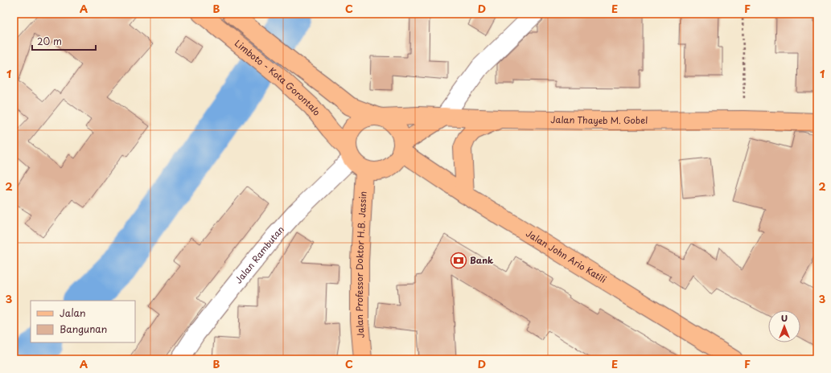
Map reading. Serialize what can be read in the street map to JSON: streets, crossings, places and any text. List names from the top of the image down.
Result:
{
  "streets": {
    "main road": [
      "Limboto - Kota Gorontalo",
      "Jalan Thayeb M. Gobel",
      "Jalan John Ario Katili",
      "Jalan Professor Doktor H.B. Jassin"
    ],
    "street": ["Jalan Rambutan"]
  },
  "crossings": [
    ["Limboto - Kota Gorontalo", "Jalan Thayeb M. Gobel"],
    ["Limboto - Kota Gorontalo", "Jalan Rambutan"],
    ["Limboto - Kota Gorontalo", "Jalan John Ario Katili"],
    ["Limboto - Kota Gorontalo", "Jalan Professor Doktor H.B. Jassin"],
    ["Jalan Thayeb M. Gobel", "Jalan Rambutan"],
    ["Jalan Thayeb M. Gobel", "Jalan John Ario Katili"],
    ["Jalan Thayeb M. Gobel", "Jalan Professor Doktor H.B. Jassin"],
    ["Jalan Rambutan", "Jalan John Ario Katili"],
    ["Jalan Rambutan", "Jalan Professor Doktor H.B. Jassin"],
    ["Jalan John Ario Katili", "Jalan Professor Doktor H.B. Jassin"]
  ],
  "places": {
    "bank": ["Bank"]
  },
  "legend": ["Jalan", "Bangunan"],
  "scale_bar": "20 m",
  "north": "top",
  "grid": {
    "columns": [
      "A",
      "B",
      "C",
      "D",
      "E",
      "F"
    ],
    "rows": ["1", "2", "3"]
  }
}
